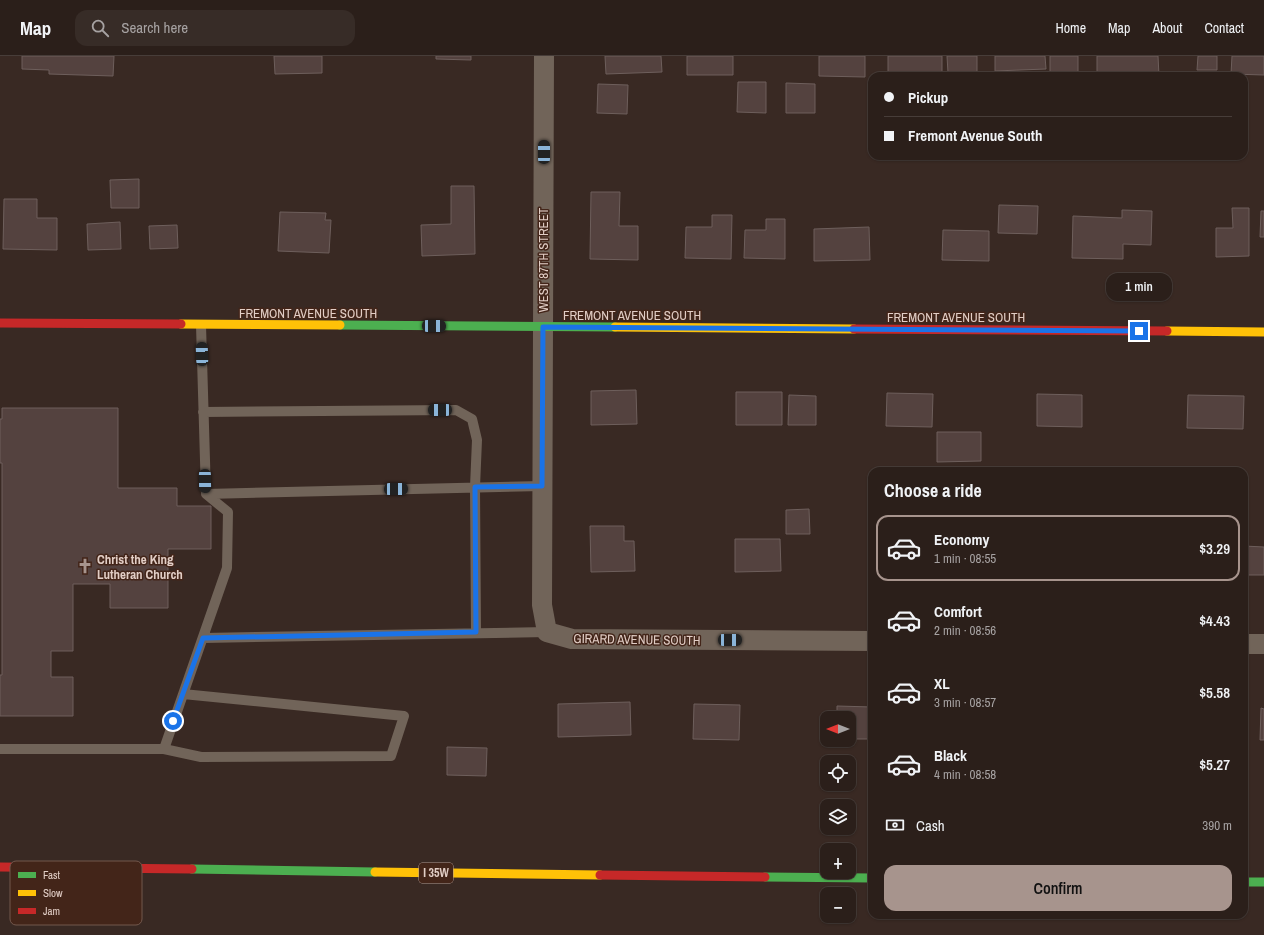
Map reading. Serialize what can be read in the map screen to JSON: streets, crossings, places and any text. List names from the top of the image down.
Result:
{
  "streets": {
    "main road": ["FREMONT AVENUE SOUTH", "I 35W"],
    "street": ["WEST 87TH STREET", "GIRARD AVENUE SOUTH"]
  },
  "crossings": [
    ["WEST 87TH STREET", "FREMONT AVENUE SOUTH"],
    ["WEST 87TH STREET", "GIRARD AVENUE SOUTH"]
  ],
  "places": {
    "church": ["Christ the King Lutheran Church"]
  },
  "legend": ["Fast", "Slow", "Jam"],
  "north": "left",
  "page": {
    "header": "Map",
    "search": "Search here",
    "nav": [
      "Home",
      "Map",
      "About",
      "Contact"
    ],
    "banner": ["Pickup", "Fremont Avenue South"],
    "bubble": "1 min",
    "heading": "Choose a ride",
    "list": [
      {
        "name": "Economy",
        "note": "1 min · 08:55",
        "value": "$3.29"
      },
      {
        "name": "Comfort",
        "note": "2 min · 08:56",
        "value": "$4.43"
      },
      {
        "name": "XL",
        "note": "3 min · 08:57",
        "value": "$5.58"
      },
      {
        "name": "Black",
        "note": "4 min · 08:58",
        "value": "$5.27"
      }
    ],
    "map_buttons": ["+", "−"],
    "pay": ["Cash", "390 m"],
    "buttons": "Confirm"
  }
}
